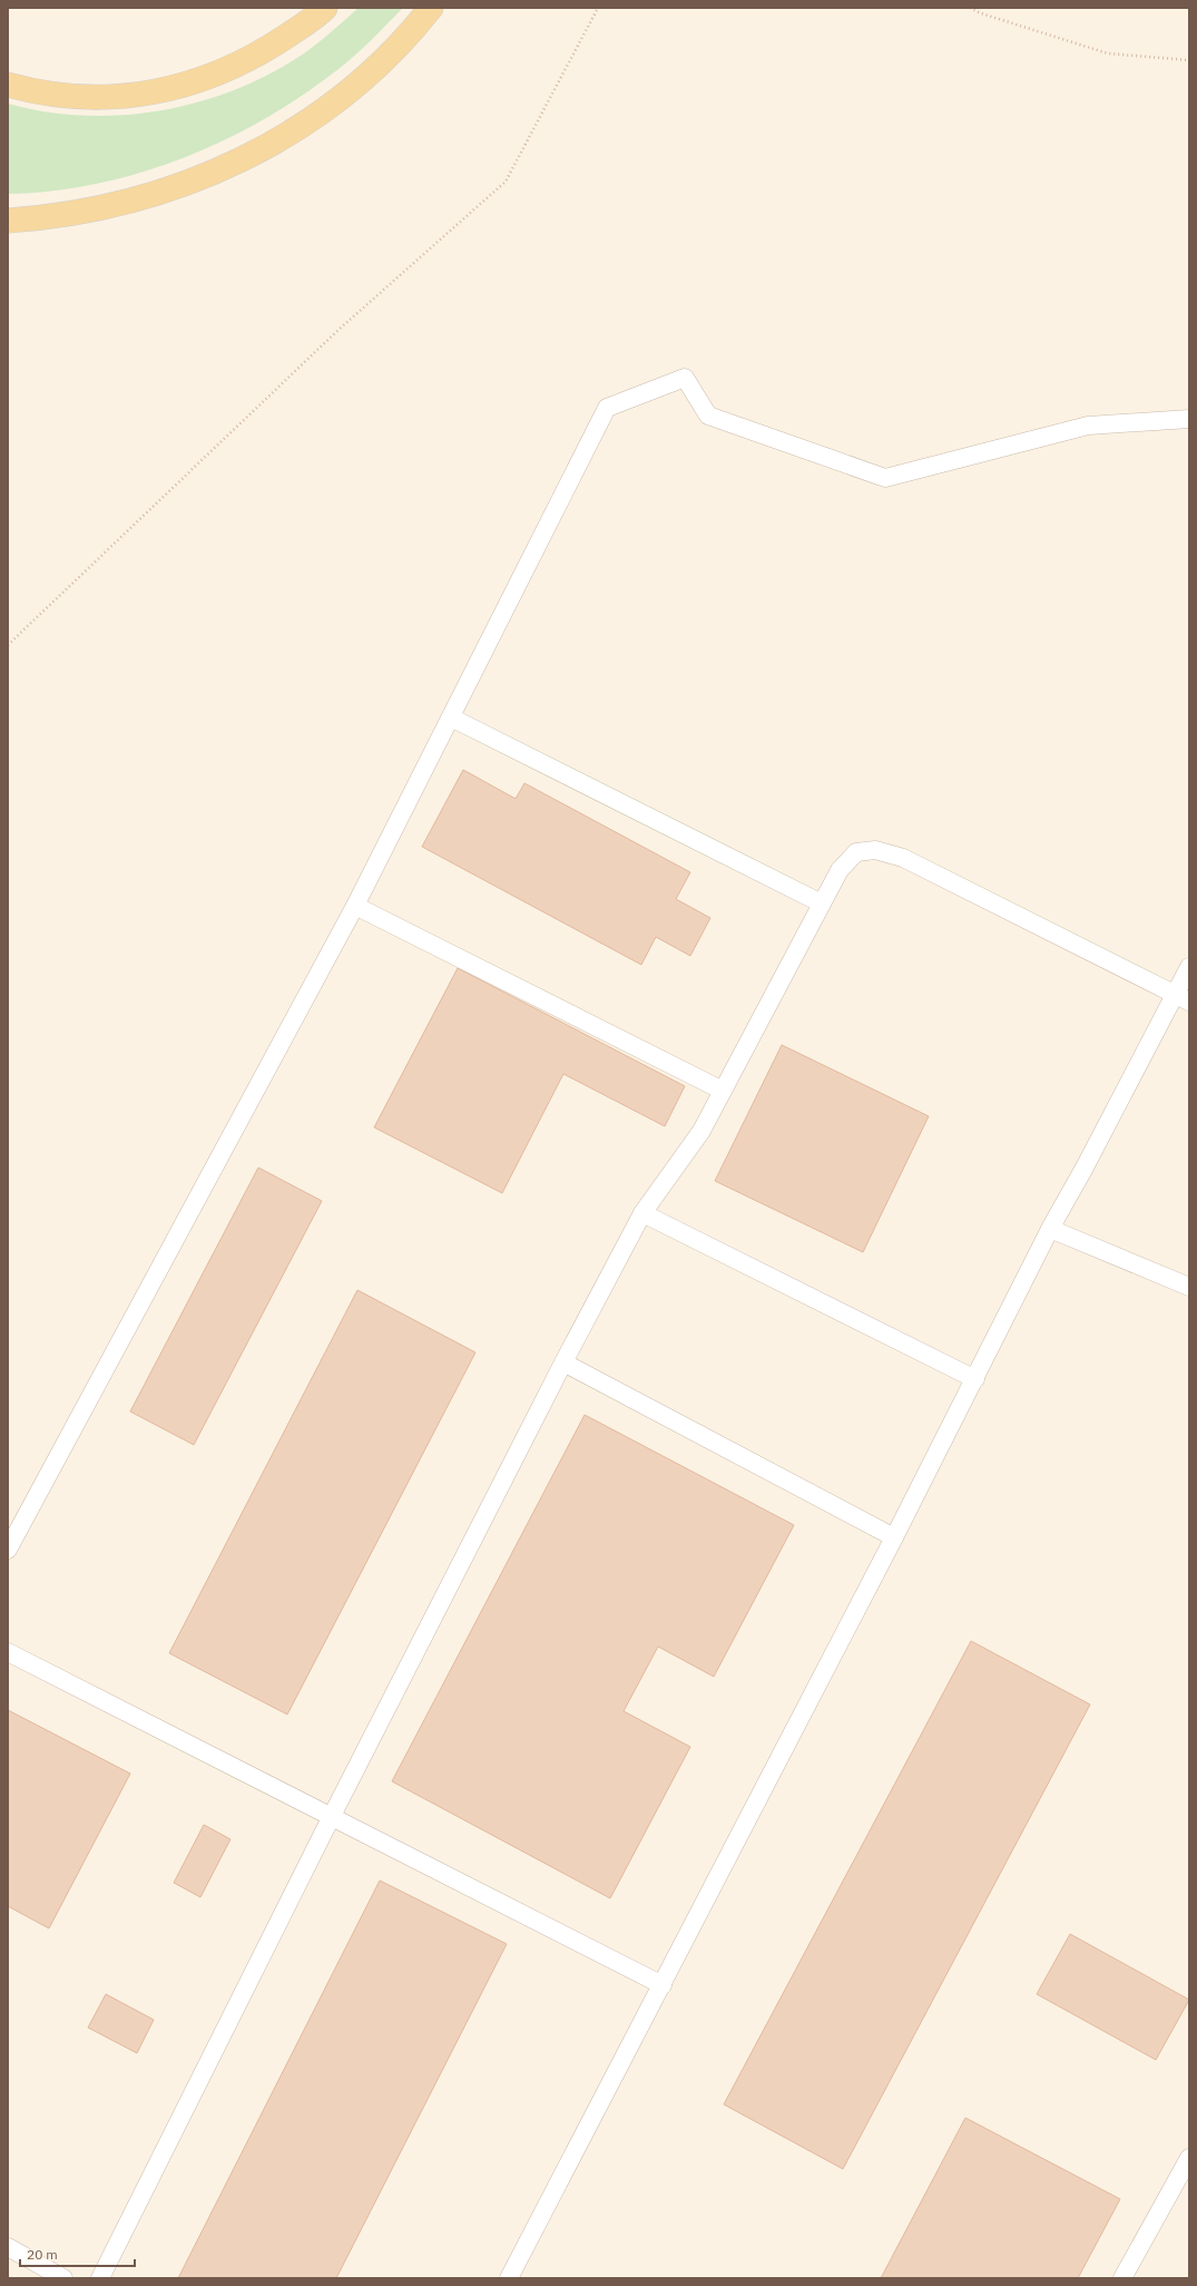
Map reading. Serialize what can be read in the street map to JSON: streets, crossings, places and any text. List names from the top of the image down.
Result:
{
  "scale_bar": "20 m"
}
